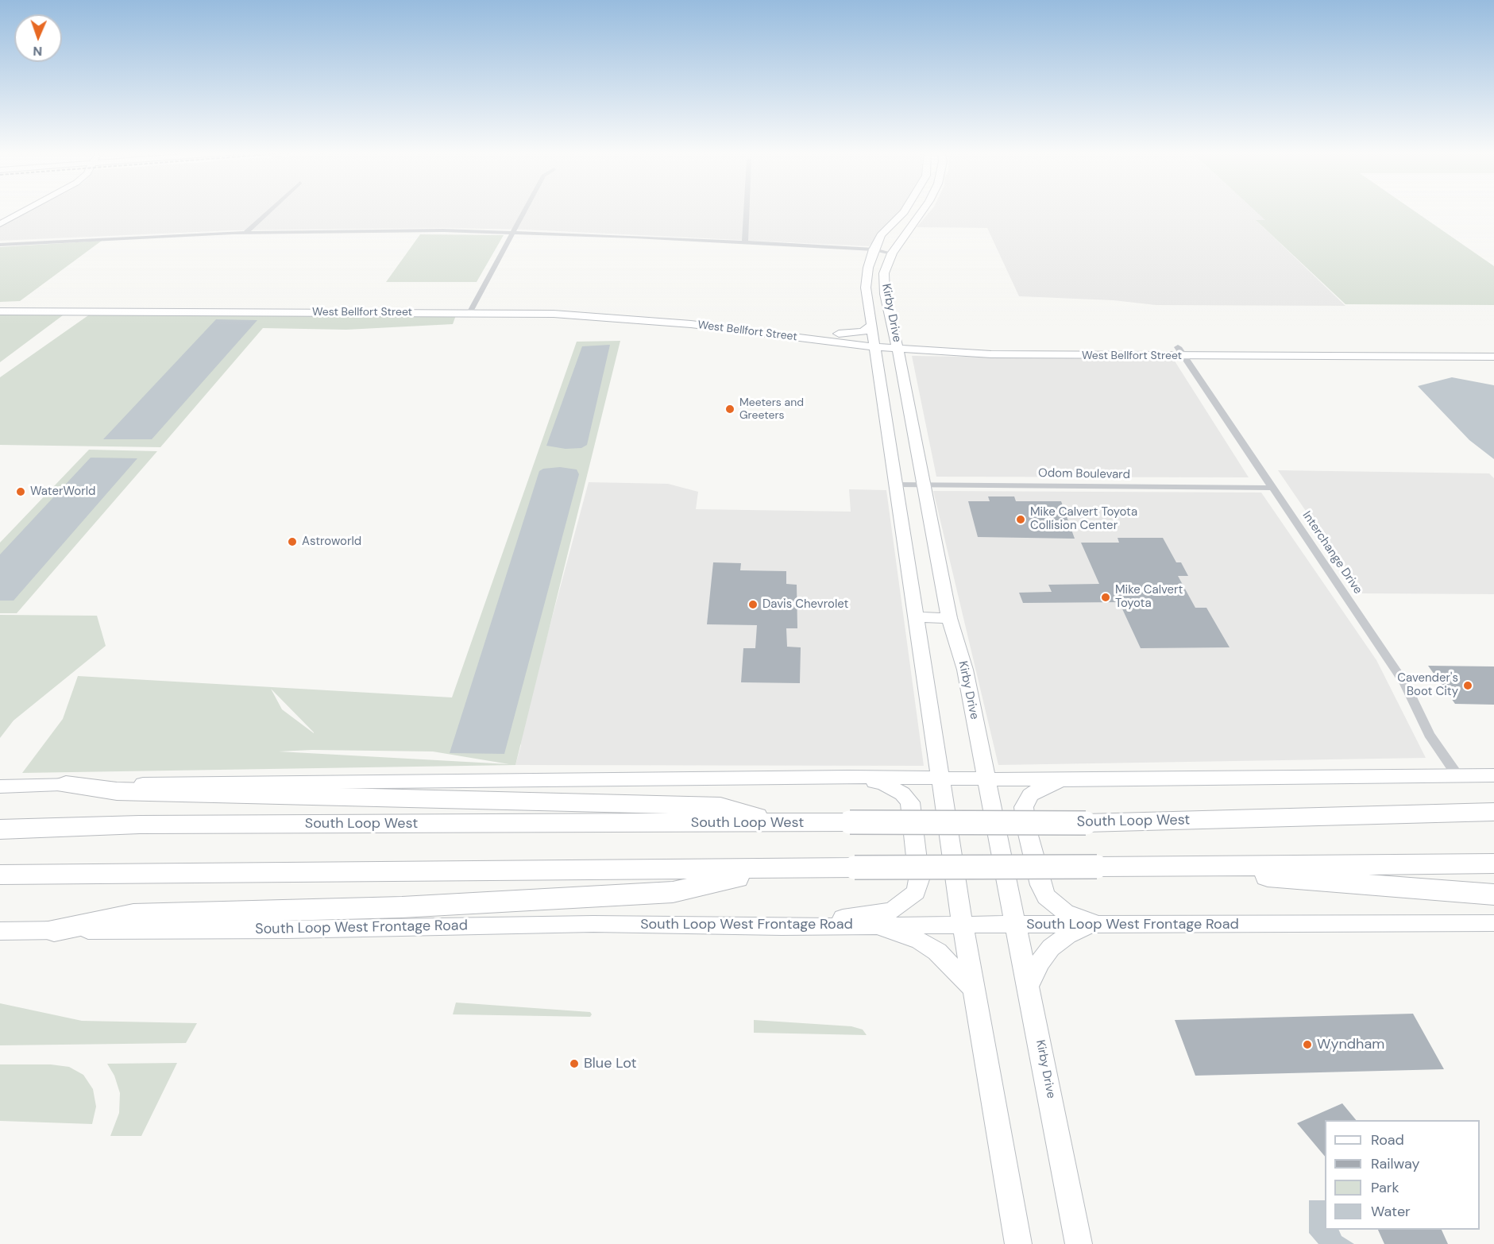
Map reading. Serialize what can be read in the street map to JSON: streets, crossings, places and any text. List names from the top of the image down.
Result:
{
  "streets": {
    "highway": ["South Loop West"],
    "main road": ["West Bellfort Street", "Kirby Drive", "South Loop West Frontage Road"],
    "street": ["Odom Boulevard", "Interchange Drive"]
  },
  "crossings": [
    ["West Bellfort Street", "Kirby Drive"],
    ["West Bellfort Street", "Interchange Drive"],
    ["Kirby Drive", "Odom Boulevard"],
    ["Kirby Drive", "South Loop West Frontage Road"],
    ["Odom Boulevard", "Interchange Drive"]
  ],
  "places": [
    "Meeters and Greeters",
    "WaterWorld",
    "Mike Calvert Toyota Collision Center",
    "Astroworld",
    "Mike Calvert Toyota",
    "Davis Chevrolet",
    "Cavender's Boot City",
    "Wyndham",
    "Blue Lot"
  ],
  "legend": [
    "Road",
    "Railway",
    "Park",
    "Water"
  ],
  "north": "bottom"
}
